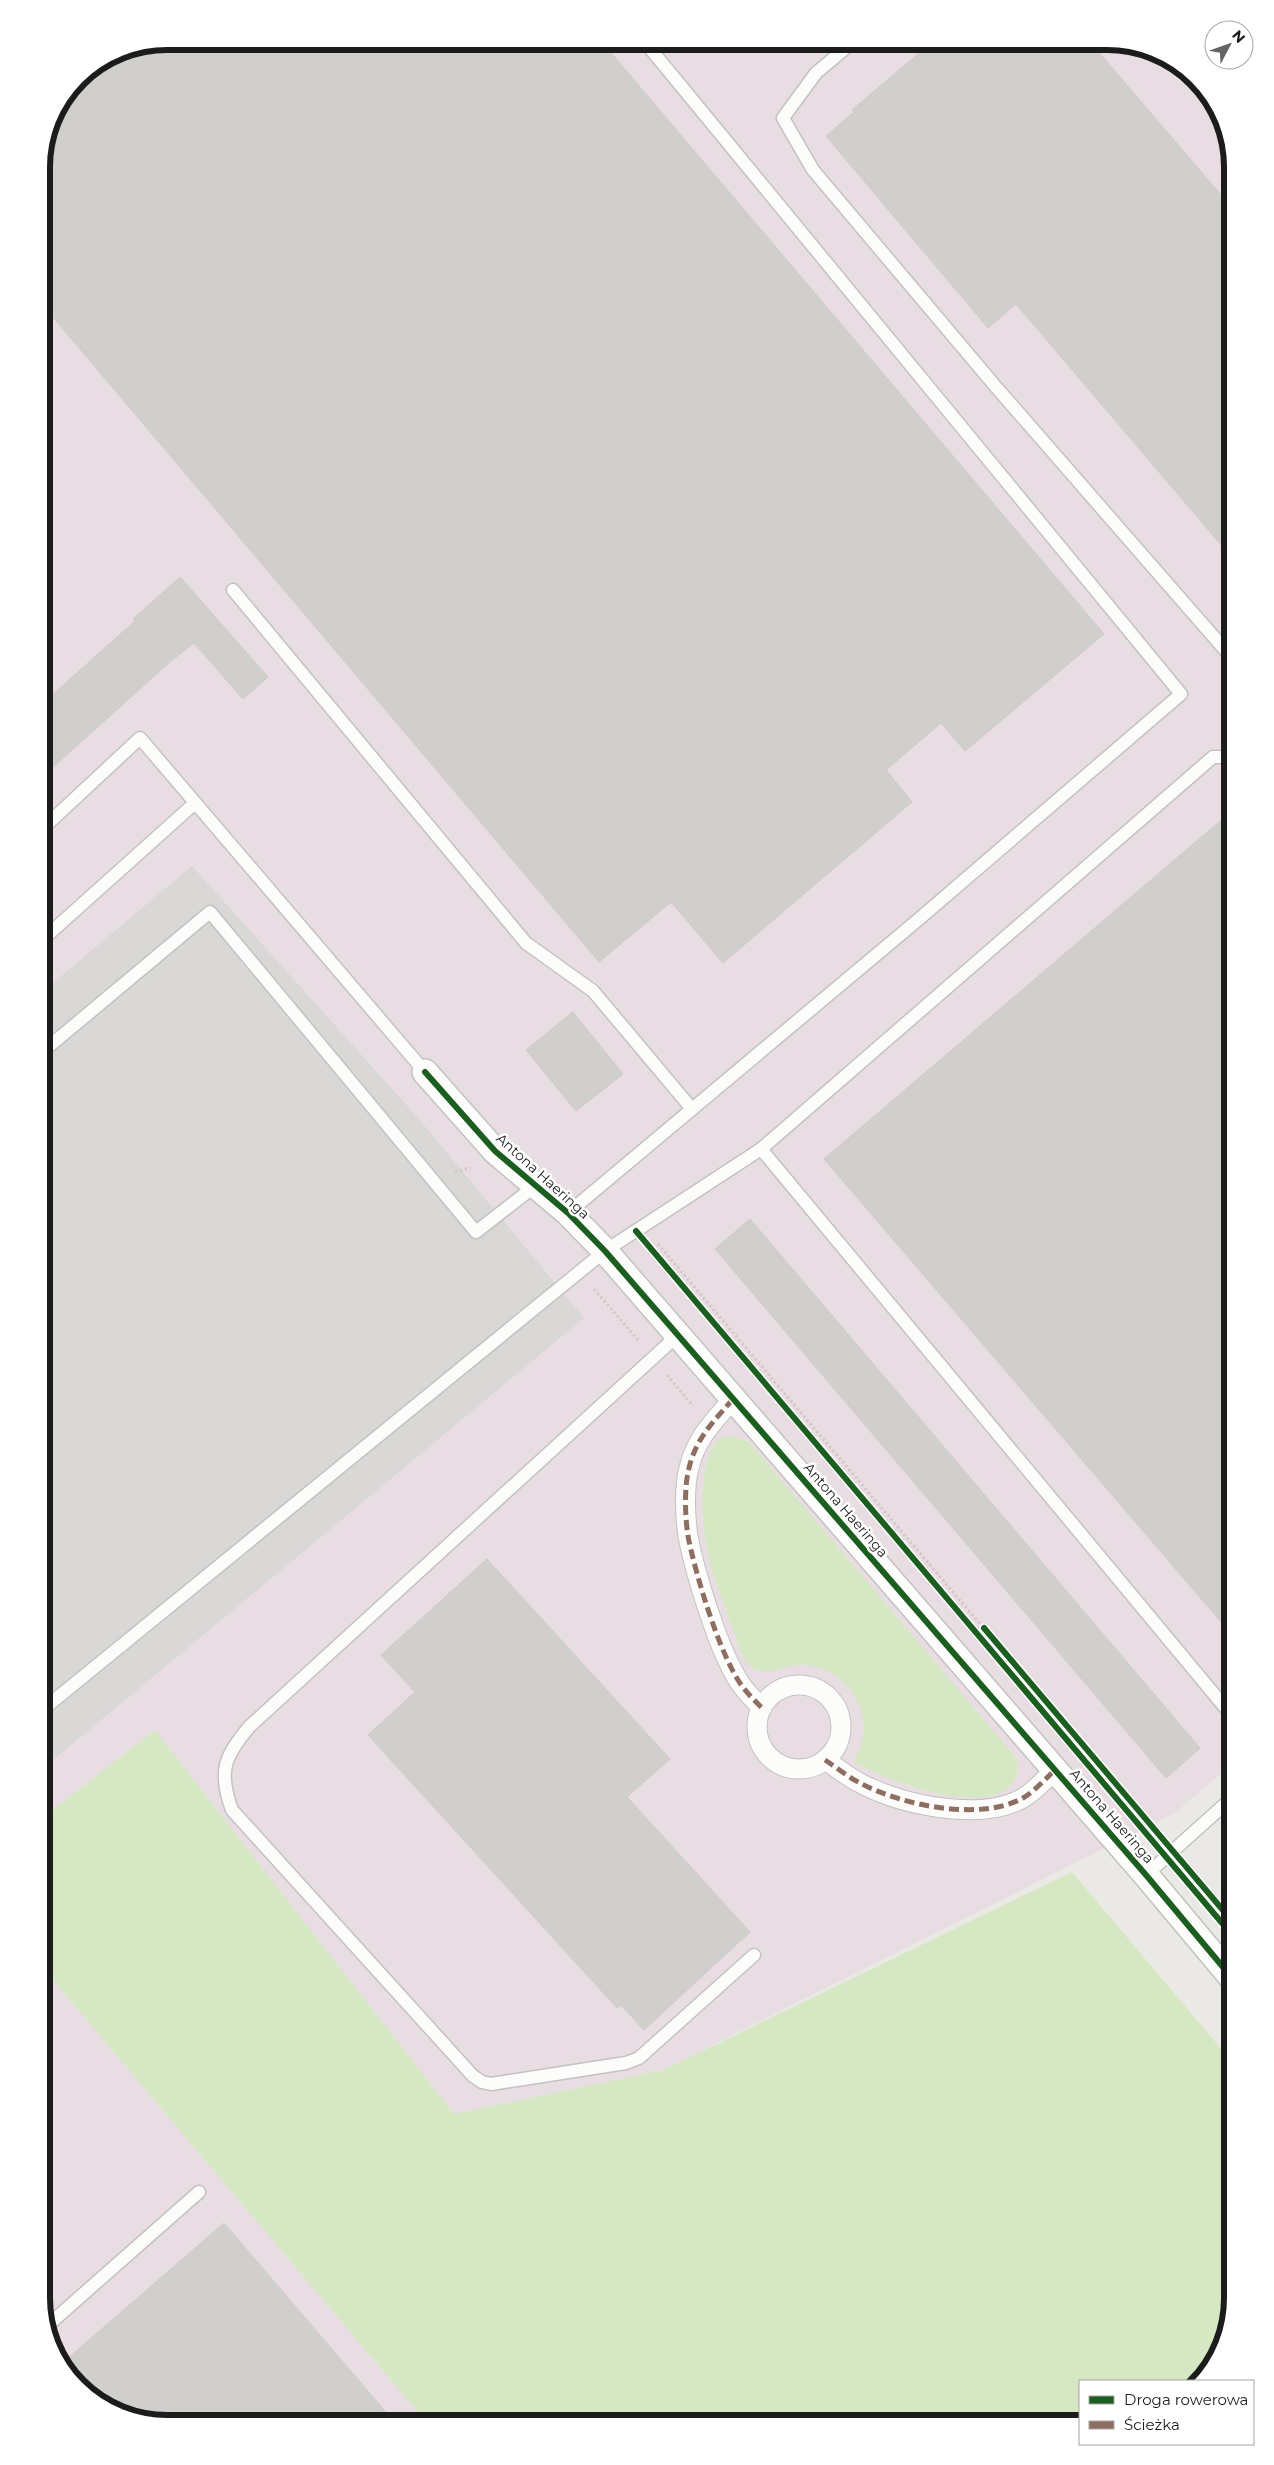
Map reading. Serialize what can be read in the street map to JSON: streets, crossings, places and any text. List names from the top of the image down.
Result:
{
  "streets": {
    "street": ["Antona Haeringa"]
  },
  "legend": ["Droga rowerowa", "Ścieżka"],
  "north": "top right"
}
